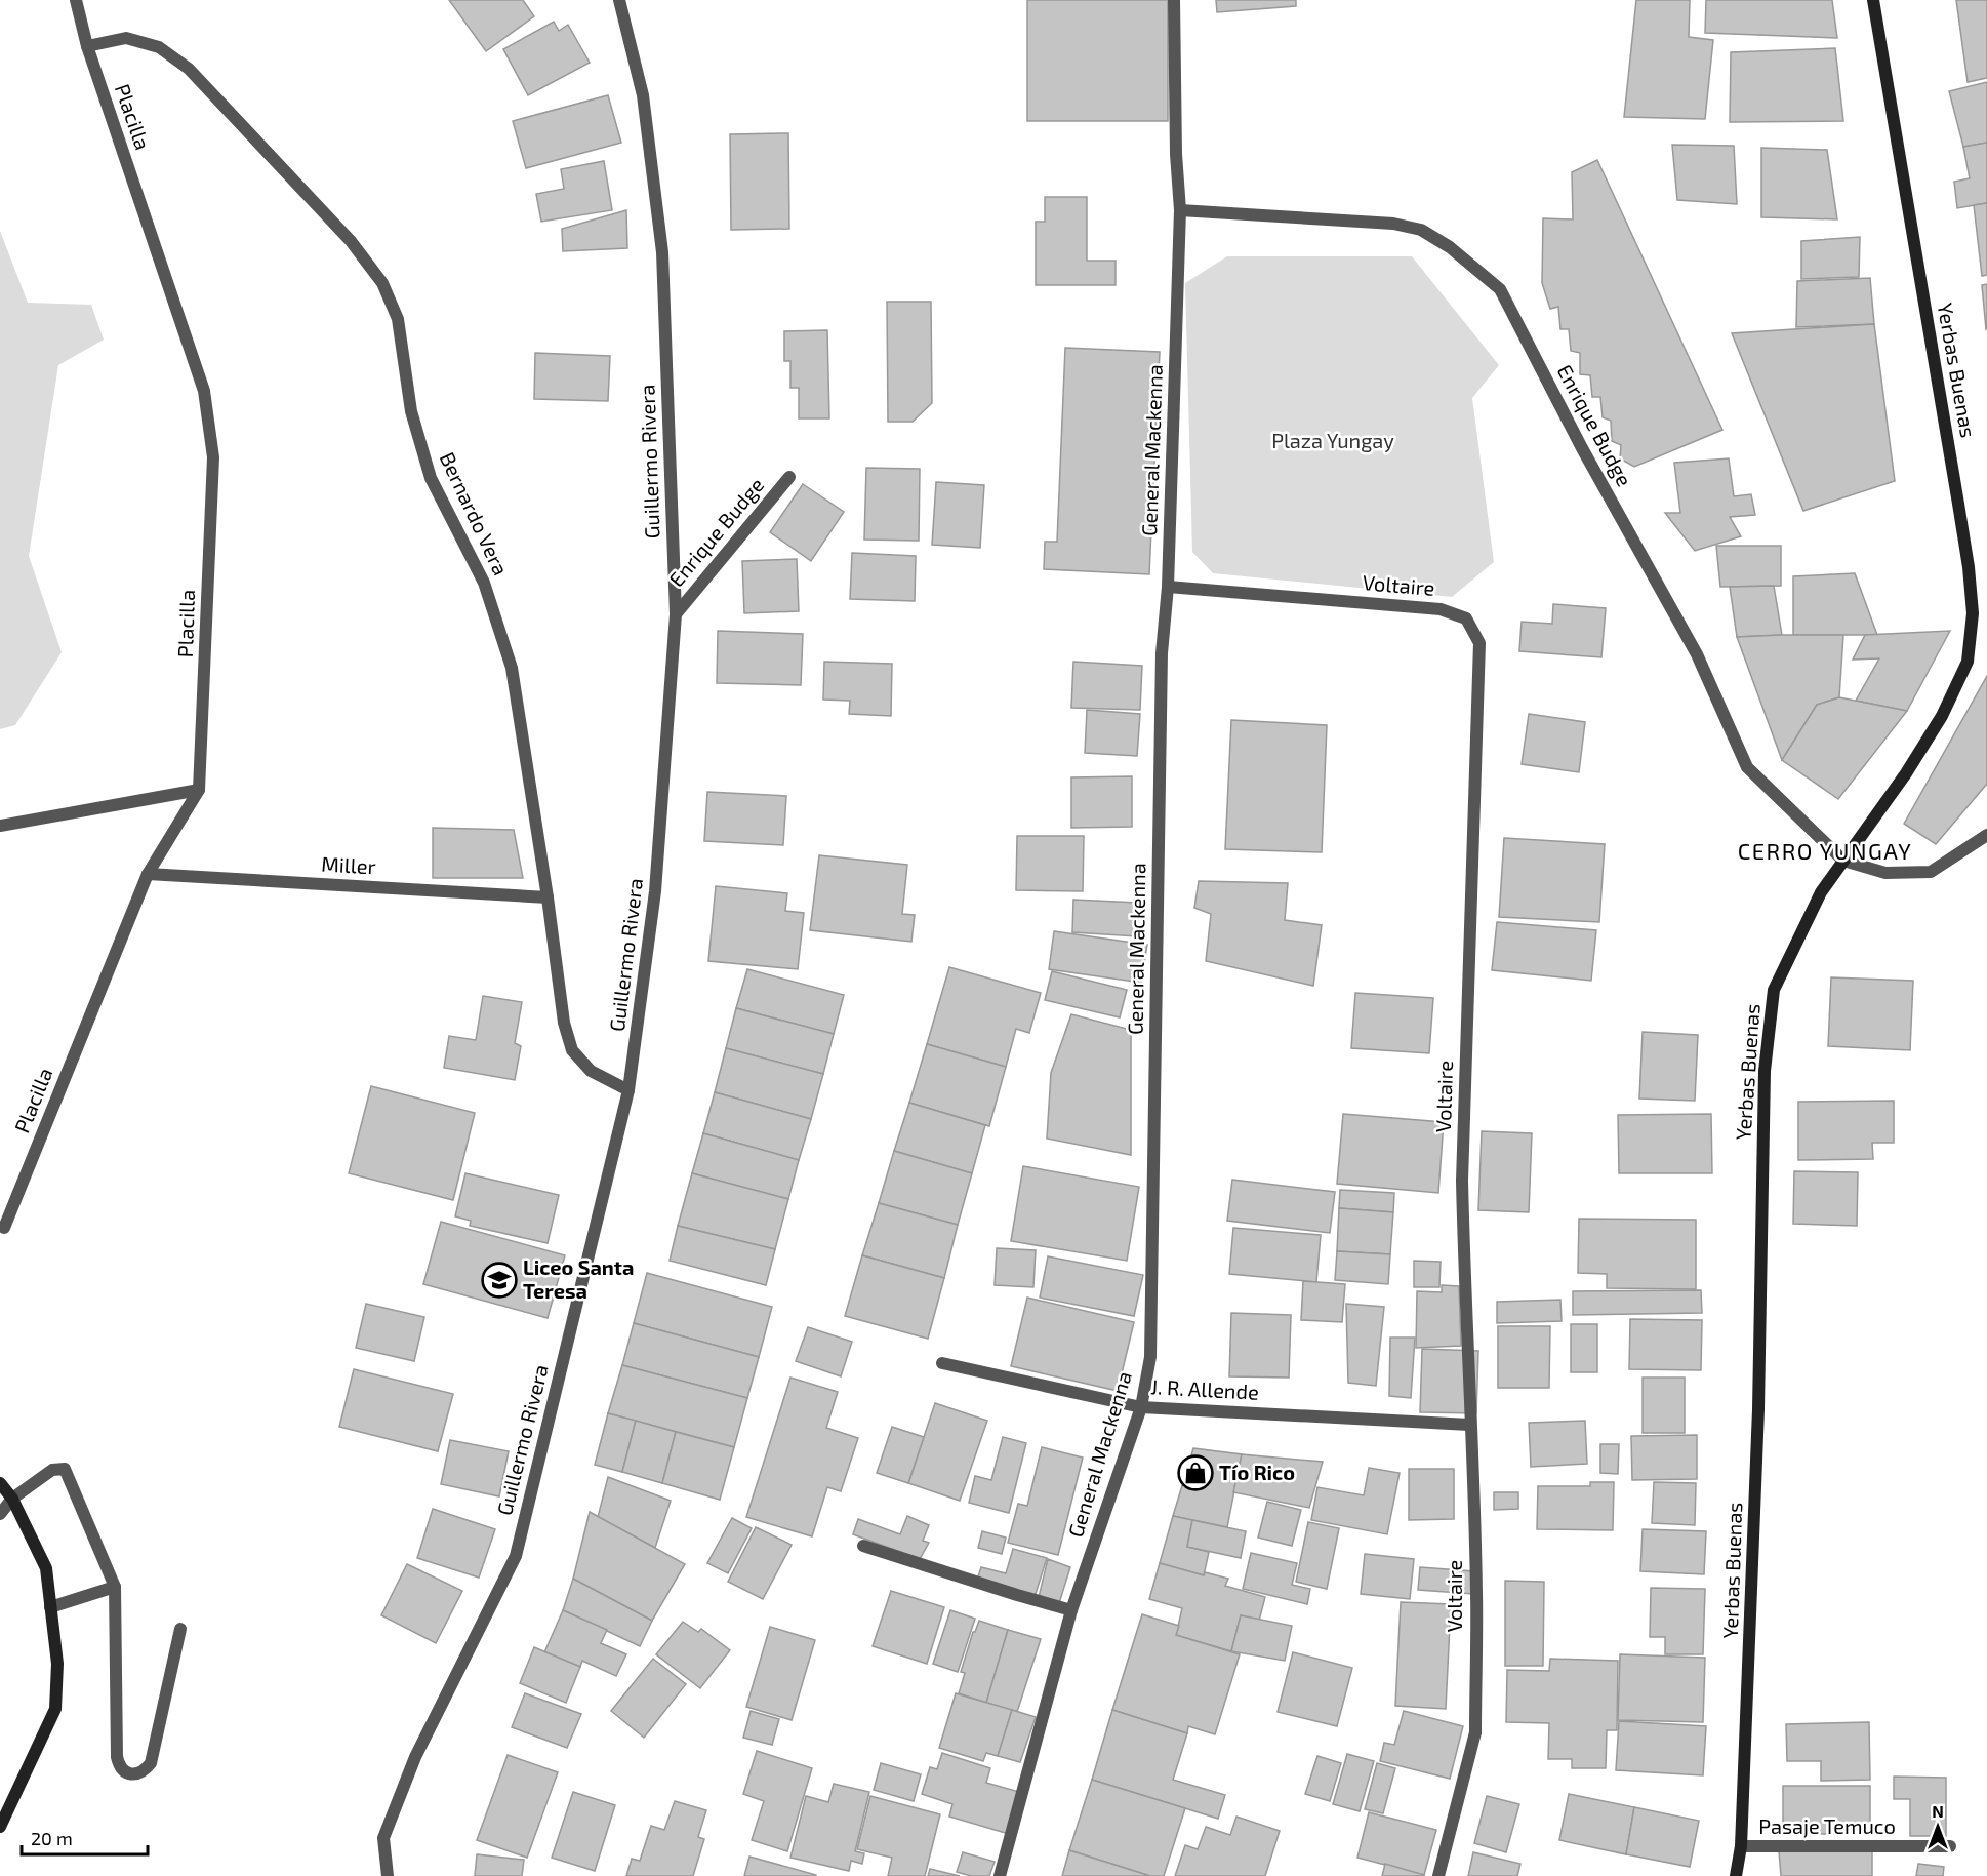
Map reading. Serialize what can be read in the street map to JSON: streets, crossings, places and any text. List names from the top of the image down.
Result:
{
  "streets": {
    "main road": ["Yerbas Buenas"],
    "street": [
      "Placilla",
      "Enrique Budge",
      "General Mackenna",
      "Guillermo Rivera",
      "Bernardo Vera",
      "Voltaire",
      "Miller",
      "J. R. Allende",
      "Pasaje Temuco"
    ]
  },
  "crossings": [
    ["Placilla", "Bernardo Vera"],
    ["Placilla", "Miller"],
    ["Yerbas Buenas", "Enrique Budge"],
    ["Yerbas Buenas", "Pasaje Temuco"],
    ["Enrique Budge", "General Mackenna"],
    ["Enrique Budge", "Guillermo Rivera"],
    ["General Mackenna", "Voltaire"],
    ["General Mackenna", "J. R. Allende"],
    ["Guillermo Rivera", "Bernardo Vera"],
    ["Bernardo Vera", "Miller"],
    ["Voltaire", "J. R. Allende"]
  ],
  "districts": ["CERRO YUNGAY"],
  "parks": ["Plaza Yungay"],
  "places": {
    "school or university": ["Liceo Santa Teresa"],
    "shop": ["Tío Rico"]
  },
  "scale_bar": "20 m",
  "north": "top"
}
